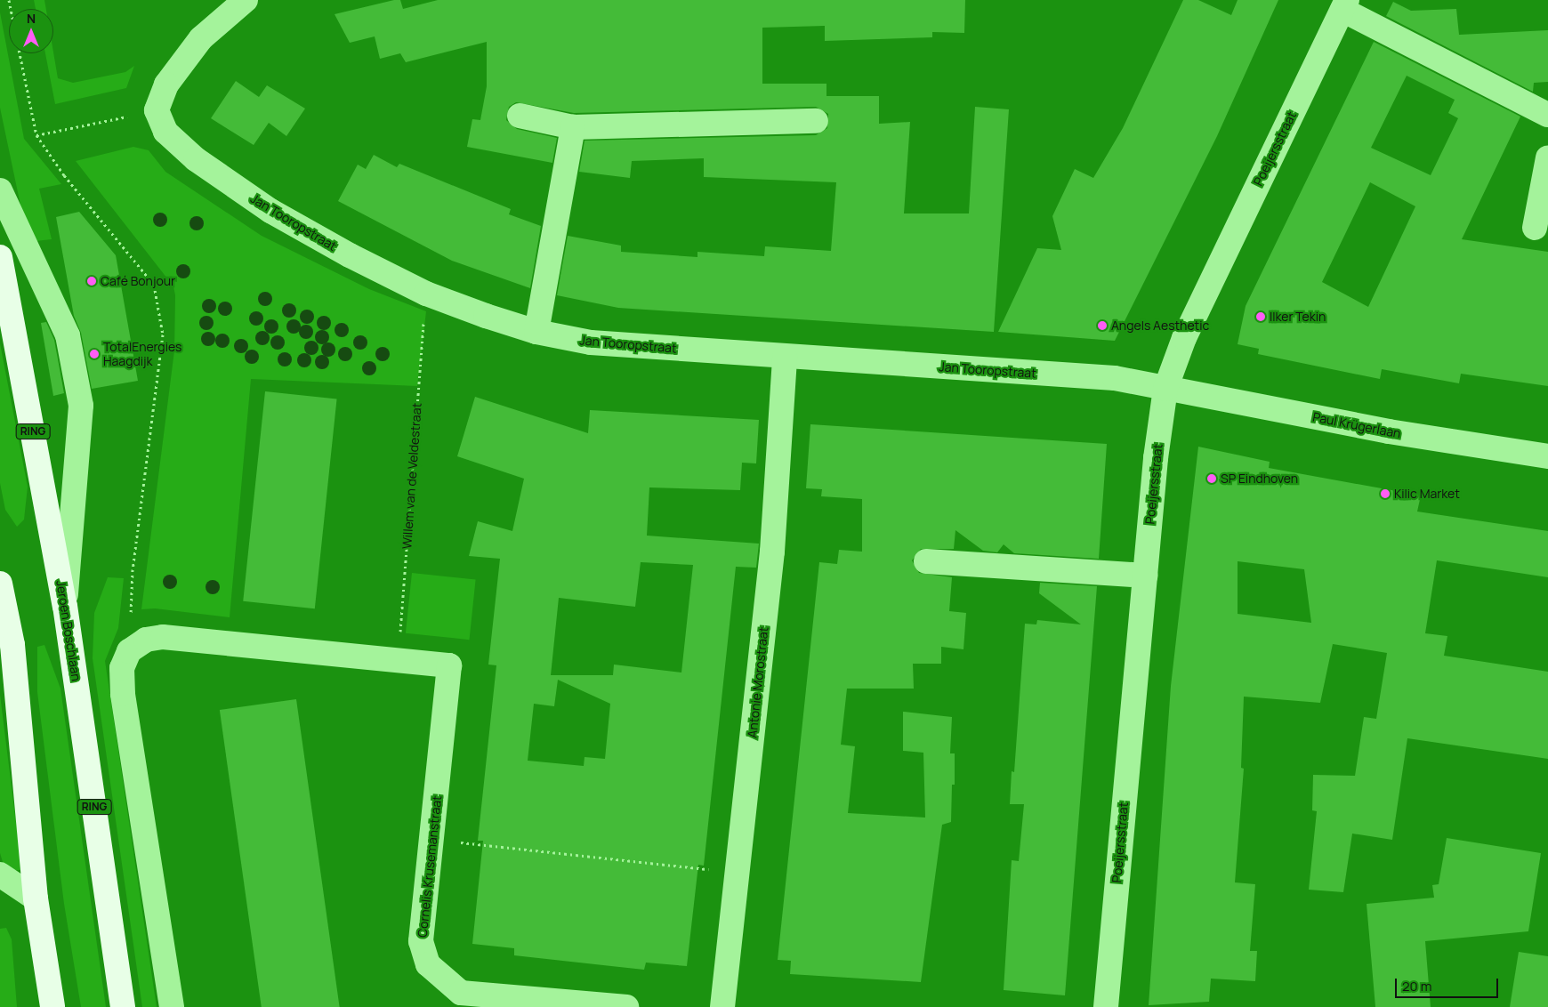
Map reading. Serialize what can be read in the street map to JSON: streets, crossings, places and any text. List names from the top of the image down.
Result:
{
  "streets": {
    "main road": ["RING", "Jeroen Boschlaan"],
    "street": [
      "Poeijersstraat",
      "Jan Tooropstraat",
      "Paul Krügerlaan",
      "Antonie Morostraat",
      "Cornelis Krusemanstraat"
    ],
    "path": ["Willem van de Veldestraat"]
  },
  "crossings": [
    ["Poeijersstraat", "Jan Tooropstraat"],
    ["Poeijersstraat", "Paul Krügerlaan"],
    ["Jan Tooropstraat", "Paul Krügerlaan"],
    ["Jan Tooropstraat", "Willem van de Veldestraat"],
    ["Jan Tooropstraat", "Antonie Morostraat"],
    ["Willem van de Veldestraat", "Cornelis Krusemanstraat"]
  ],
  "places": [
    "Café Bonjour",
    "Ilker Tekin",
    "Angels Aesthetic",
    "TotalEnergies Haagdijk",
    "SP Eindhoven",
    "Kilic Market"
  ],
  "scale_bar": "20 m",
  "north": "top"
}
